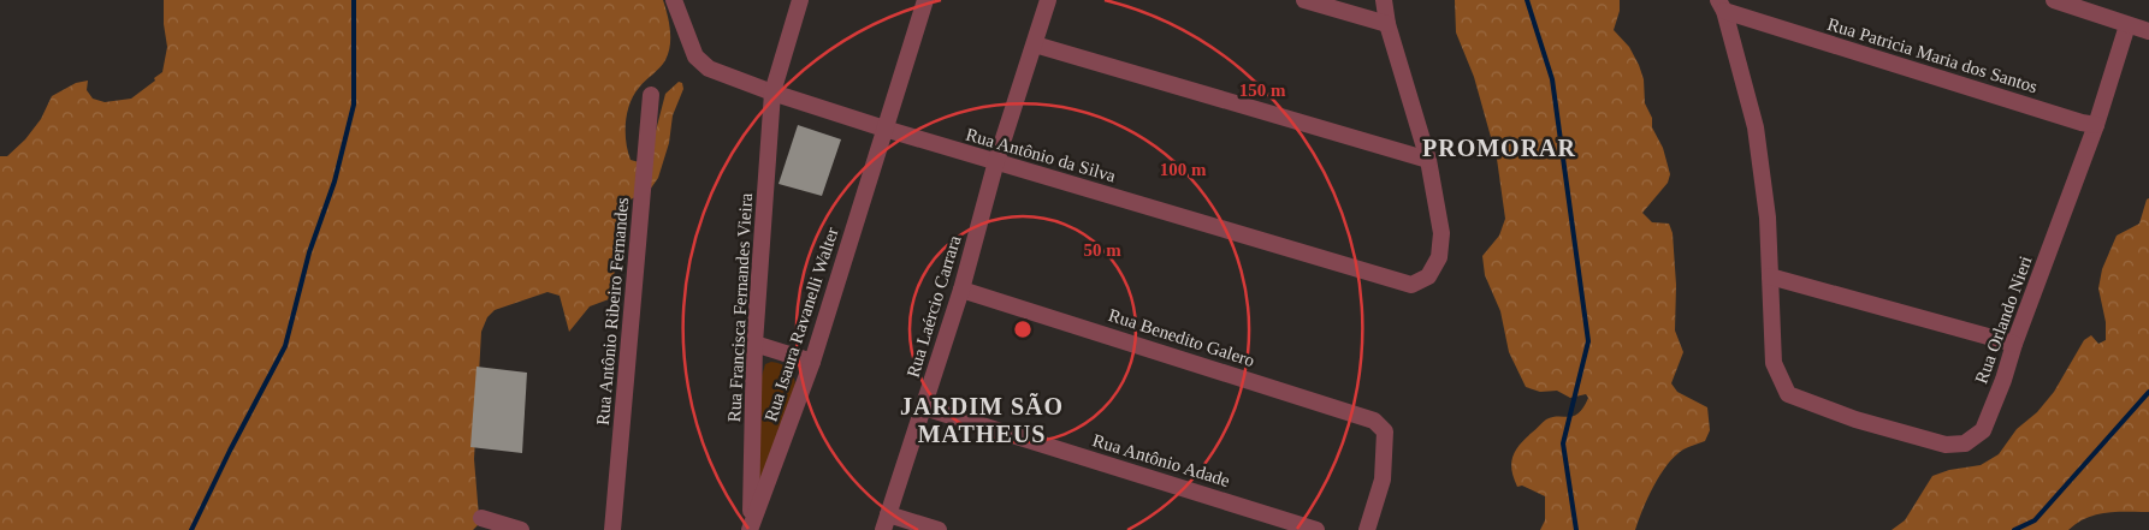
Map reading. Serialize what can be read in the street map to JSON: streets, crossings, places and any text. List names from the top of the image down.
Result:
{
  "streets": {
    "street": [
      "Rua Patricia Maria dos Santos",
      "Rua Antônio da Silva",
      "Rua Laércio Carrara",
      "Rua Francisca Fernandes Vieira",
      "Rua Antônio Ribeiro Fernandes",
      "Rua Orlando Nieri",
      "Rua Isaura Ravanelli Walter",
      "Rua Benedito Galero",
      "Rua Antônio Adade"
    ]
  },
  "crossings": [
    ["Rua Patricia Maria dos Santos", "Rua Orlando Nieri"],
    ["Rua Antônio da Silva", "Rua Laércio Carrara"],
    ["Rua Antônio da Silva", "Rua Francisca Fernandes Vieira"],
    ["Rua Antônio da Silva", "Rua Isaura Ravanelli Walter"],
    ["Rua Laércio Carrara", "Rua Benedito Galero"],
    ["Rua Laércio Carrara", "Rua Antônio Adade"],
    ["Rua Francisca Fernandes Vieira", "Rua Isaura Ravanelli Walter"]
  ],
  "districts": ["PROMORAR", "JARDIM SÃO MATHEUS"],
  "rings": ["150 m", "100 m", "50 m"]
}
